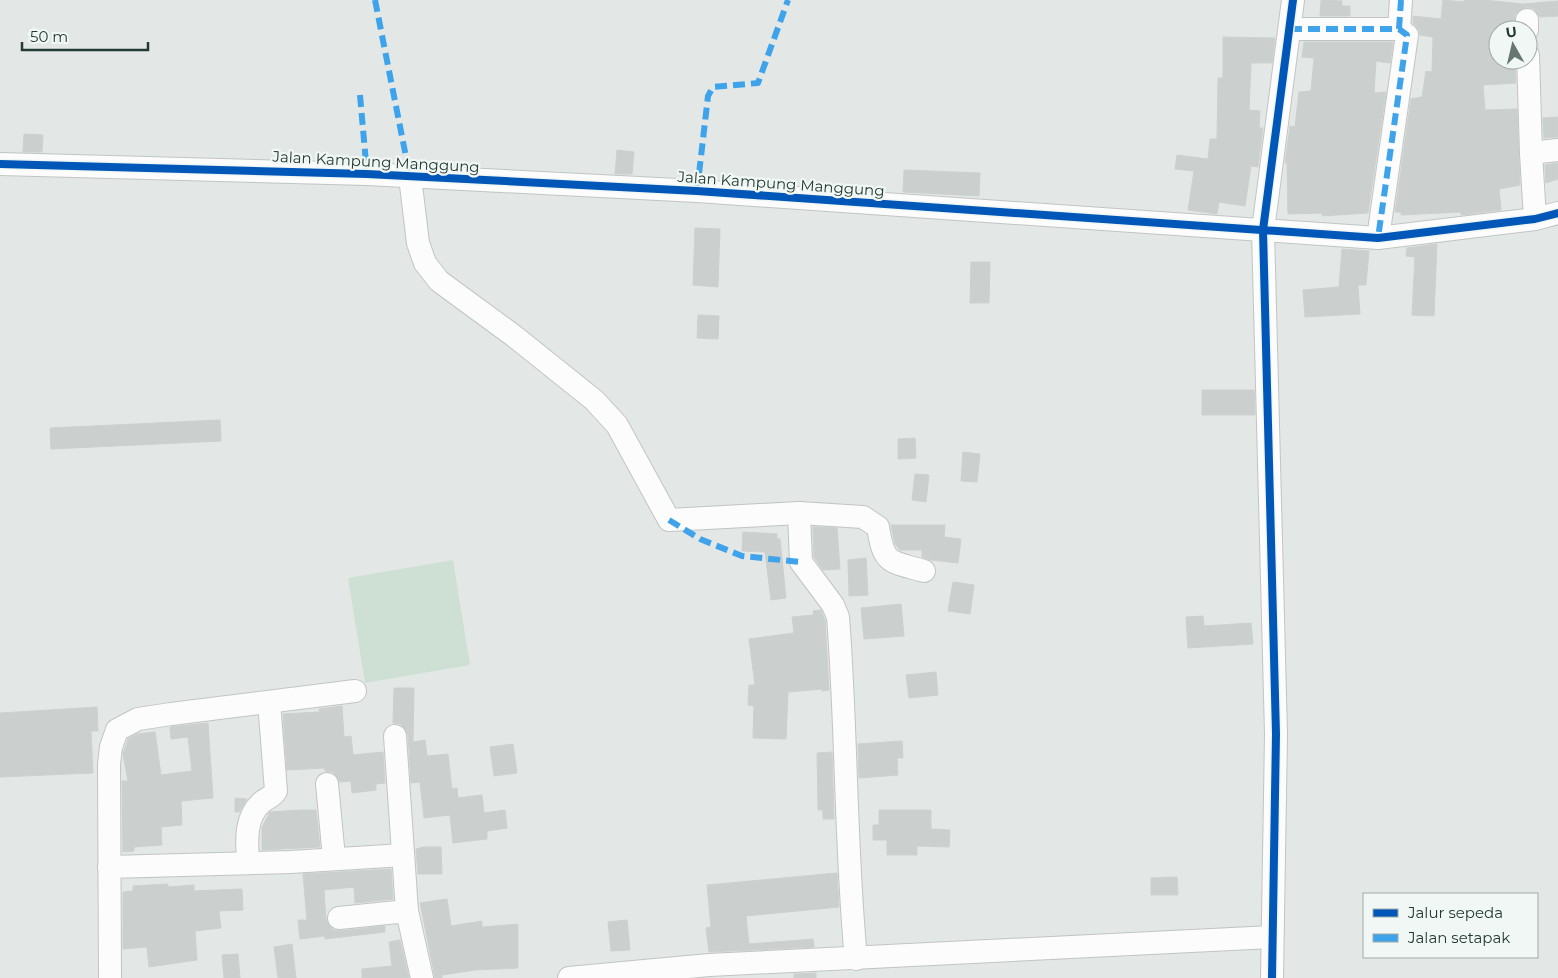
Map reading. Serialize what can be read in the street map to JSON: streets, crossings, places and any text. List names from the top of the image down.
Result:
{
  "streets": {
    "street": ["Jalan Kampung Manggung"]
  },
  "legend": ["Jalur sepeda", "Jalan setapak"],
  "scale_bar": "50 m",
  "north": "top"
}
